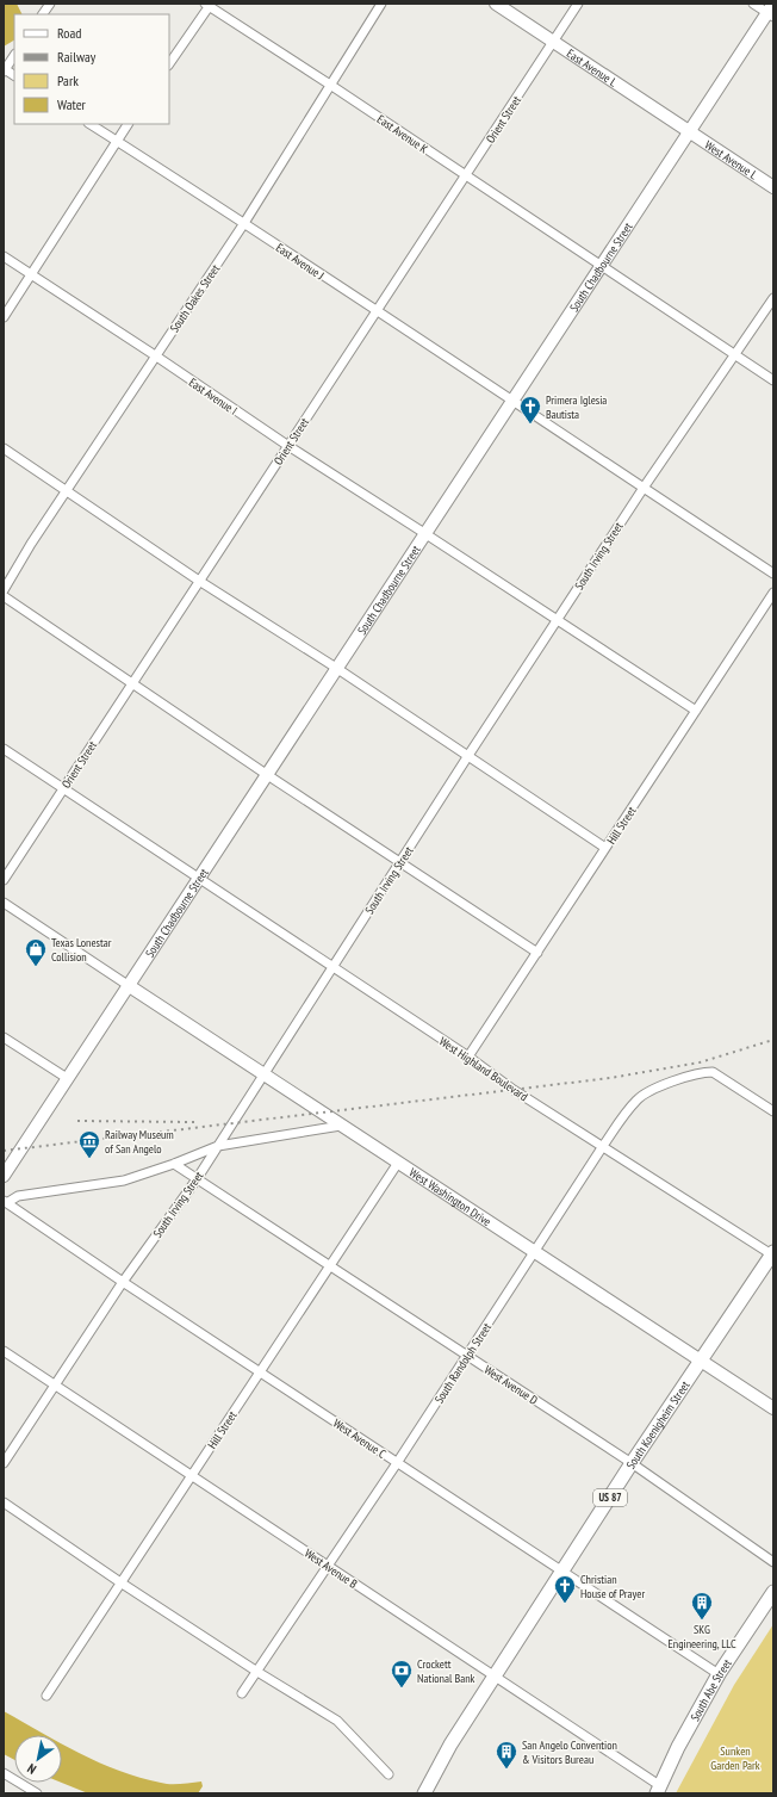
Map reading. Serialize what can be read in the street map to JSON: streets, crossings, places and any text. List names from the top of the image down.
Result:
{
  "streets": {
    "main road": [
      "East Avenue L",
      "West Avenue L",
      "South Chadbourne Street",
      "West Washington Drive",
      "South Koenigheim Street",
      "US 87",
      "South Abe Street"
    ],
    "street": [
      "Orient Street",
      "East Avenue K",
      "East Avenue J",
      "South Oakes Street",
      "East Avenue I",
      "South Irving Street",
      "Hill Street",
      "West Highland Boulevard",
      "South Randolph Street",
      "West Avenue D",
      "West Avenue C",
      "West Avenue B"
    ]
  },
  "crossings": [
    ["East Avenue L", "Orient Street"],
    ["East Avenue L", "West Avenue L"],
    ["East Avenue L", "South Chadbourne Street"],
    ["Orient Street", "East Avenue K"],
    ["Orient Street", "East Avenue J"],
    ["Orient Street", "East Avenue I"],
    ["Orient Street", "West Highland Boulevard"],
    ["East Avenue K", "South Chadbourne Street"],
    ["East Avenue K", "South Oakes Street"],
    ["East Avenue K", "South Irving Street"],
    ["West Avenue L", "South Chadbourne Street"],
    ["East Avenue J", "South Chadbourne Street"],
    ["East Avenue J", "South Oakes Street"],
    ["East Avenue J", "South Irving Street"],
    ["South Chadbourne Street", "East Avenue I"],
    ["South Chadbourne Street", "West Highland Boulevard"],
    ["South Chadbourne Street", "West Washington Drive"],
    ["South Oakes Street", "East Avenue I"],
    ["East Avenue I", "South Irving Street"],
    ["East Avenue I", "Hill Street"],
    ["South Irving Street", "West Highland Boulevard"],
    ["South Irving Street", "West Washington Drive"],
    ["South Irving Street", "West Avenue D"],
    ["South Irving Street", "West Avenue C"],
    ["South Irving Street", "West Avenue B"],
    ["Hill Street", "West Highland Boulevard"],
    ["Hill Street", "West Washington Drive"],
    ["Hill Street", "West Avenue D"],
    ["Hill Street", "West Avenue C"],
    ["Hill Street", "West Avenue B"],
    ["West Highland Boulevard", "South Randolph Street"],
    ["West Highland Boulevard", "South Koenigheim Street"],
    ["West Washington Drive", "South Randolph Street"],
    ["West Washington Drive", "South Koenigheim Street"],
    ["South Randolph Street", "West Avenue D"],
    ["South Randolph Street", "West Avenue C"],
    ["South Randolph Street", "West Avenue B"],
    ["West Avenue D", "South Koenigheim Street"],
    ["South Koenigheim Street", "West Avenue C"],
    ["South Koenigheim Street", "West Avenue B"],
    ["West Avenue C", "South Abe Street"],
    ["West Avenue B", "South Abe Street"]
  ],
  "parks": ["Sunken Garden Park"],
  "places": {
    "church": ["Primera Iglesia Bautista", "Christian House of Prayer"],
    "shop": ["Texas Lonestar Collision"],
    "museum": ["Railway Museum of San Angelo"],
    "building": ["SKG Engineering, LLC", "San Angelo Convention & Visitors Bureau"],
    "bank": ["Crockett National Bank"]
  },
  "legend": [
    "Road",
    "Railway",
    "Park",
    "Water"
  ],
  "north": "bottom left"
}
